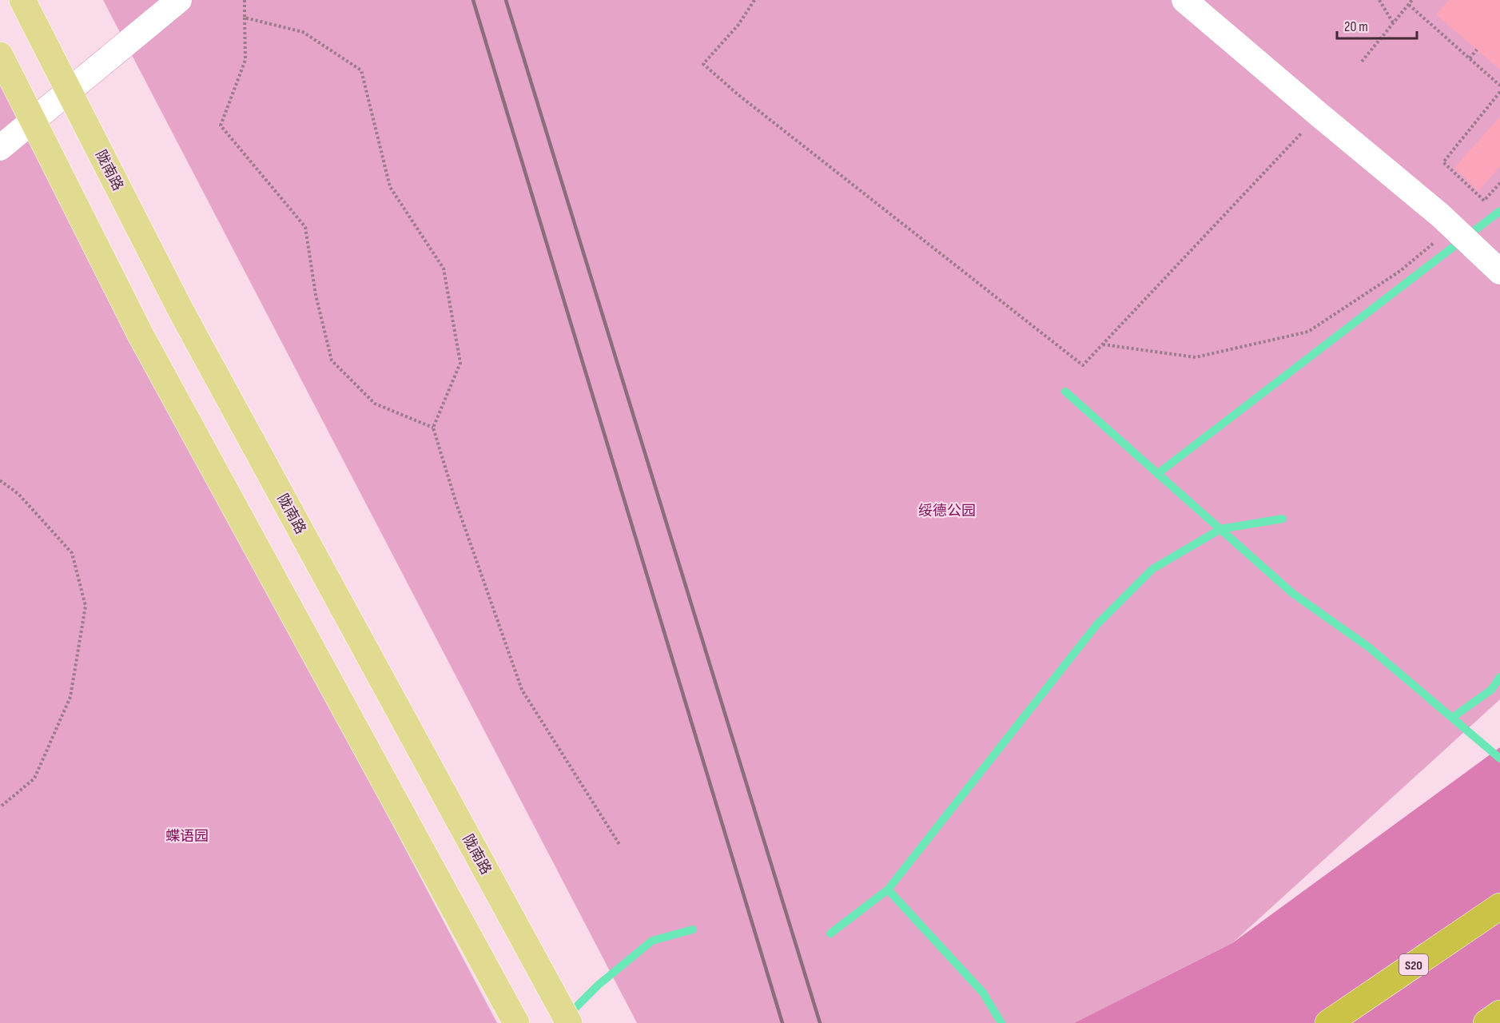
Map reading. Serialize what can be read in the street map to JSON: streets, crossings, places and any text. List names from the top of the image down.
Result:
{
  "streets": {
    "highway": ["S20"],
    "main road": ["陇南路"]
  },
  "parks": ["绥德公园", "蝶语园"],
  "scale_bar": "20 m"
}
